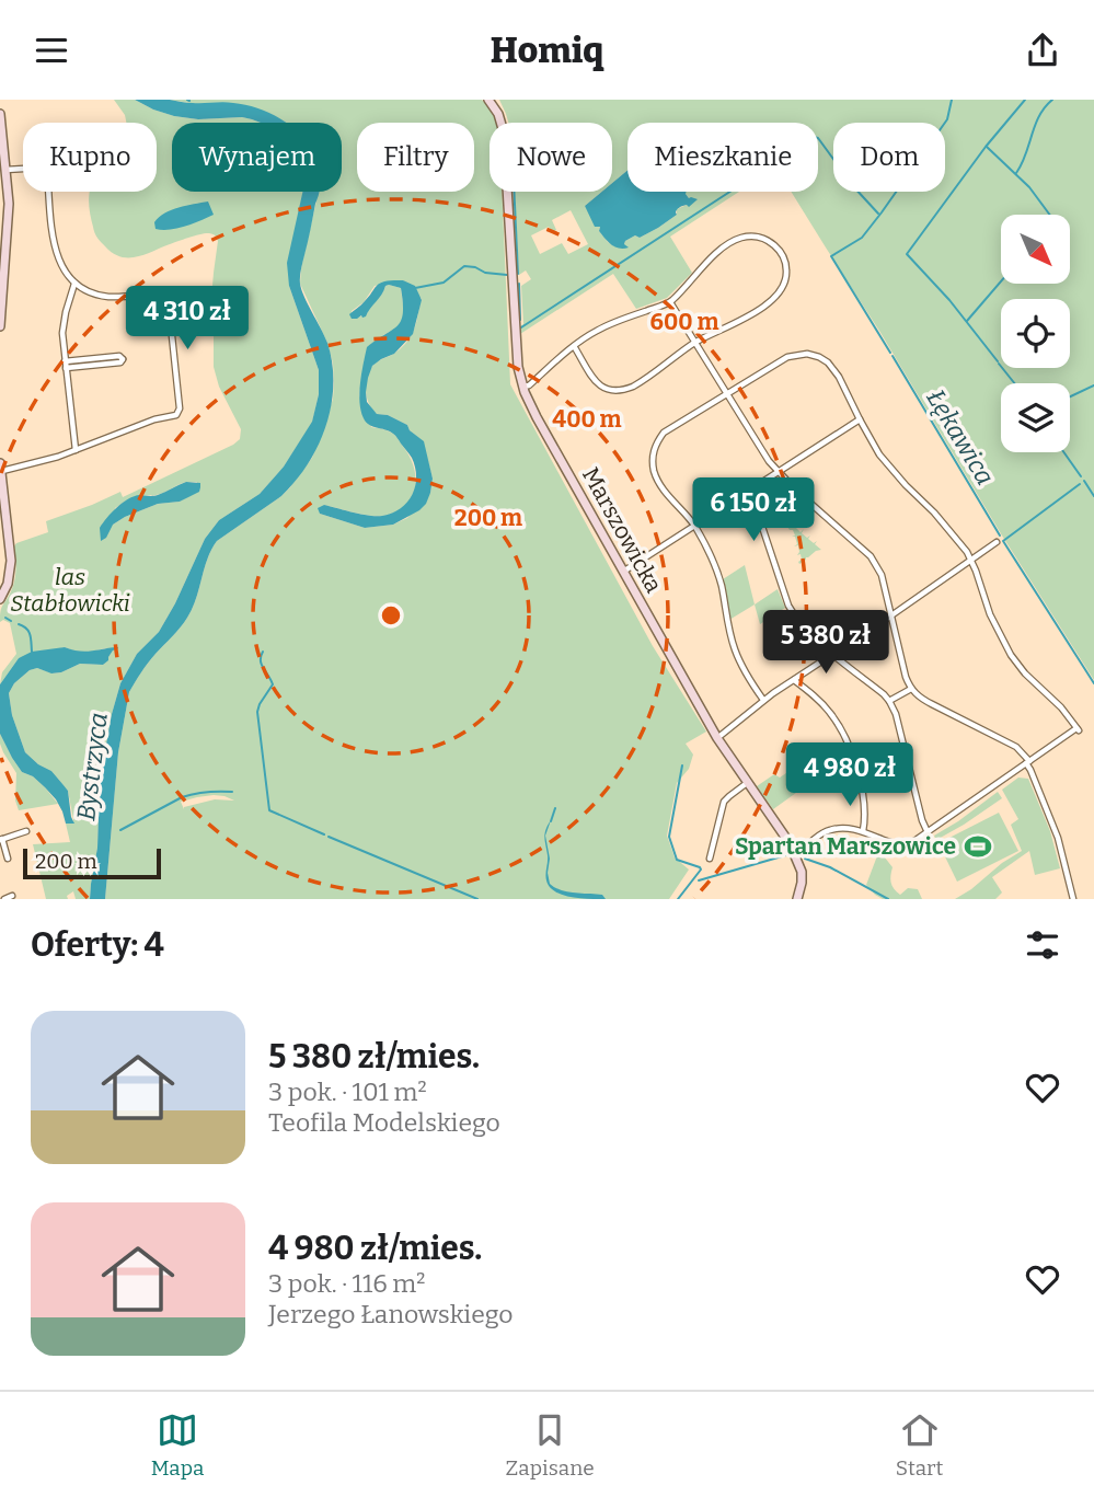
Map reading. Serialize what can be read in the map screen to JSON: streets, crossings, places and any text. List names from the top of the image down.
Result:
{
  "streets": {
    "street": ["Marszowicka"]
  },
  "water": ["Łękawica", "Bystrzyca"],
  "parks": ["las Stabłowicki"],
  "places": {
    "sports": ["Spartan Marszowice"]
  },
  "scale_bar": "200 m",
  "north": "bottom right",
  "page": {
    "header": "Homiq",
    "chip": [
      "Kupno",
      "Wynajem",
      "Filtry",
      "Nowe",
      "Mieszkanie",
      "Dom"
    ],
    "price": [
      "4 310 zł",
      "6 150 zł",
      "5 380 zł",
      "4 980 zł"
    ],
    "scale": "200 m",
    "heading": "Oferty: 4",
    "list": [
      {
        "name": "5 380 zł/mies.",
        "note": "3 pok. · 101 m² · Teofila Modelskiego"
      },
      {
        "name": "4 980 zł/mies.",
        "note": "3 pok. · 116 m² · Jerzego Łanowskiego"
      }
    ],
    "tabs": ["Mapa", "Zapisane", "Start"]
  },
  "rings": ["600 m", "400 m", "200 m"]
}
